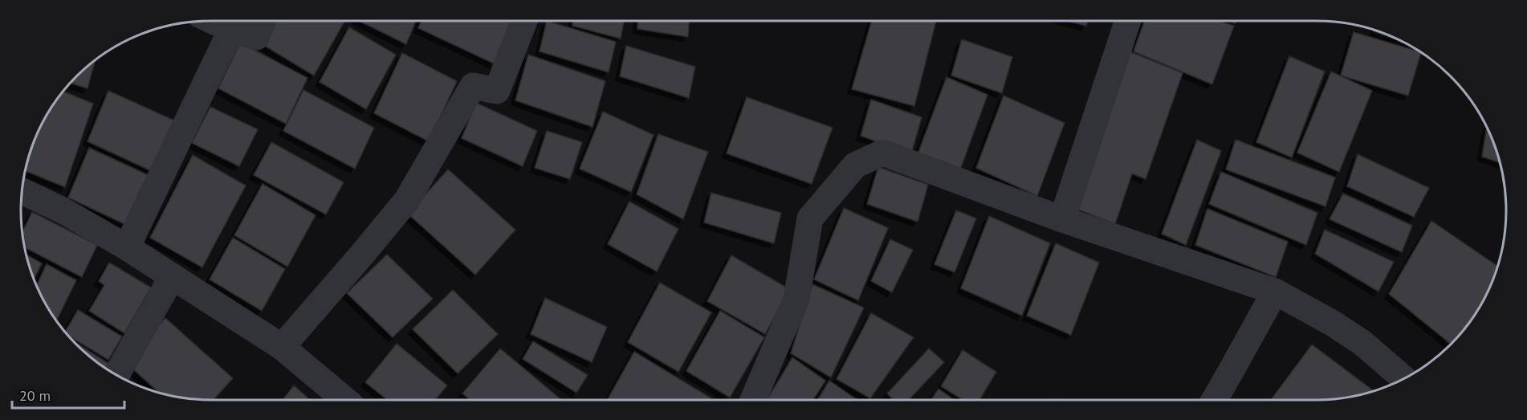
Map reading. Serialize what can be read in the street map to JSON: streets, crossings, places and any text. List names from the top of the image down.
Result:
{
  "scale_bar": "20 m"
}
